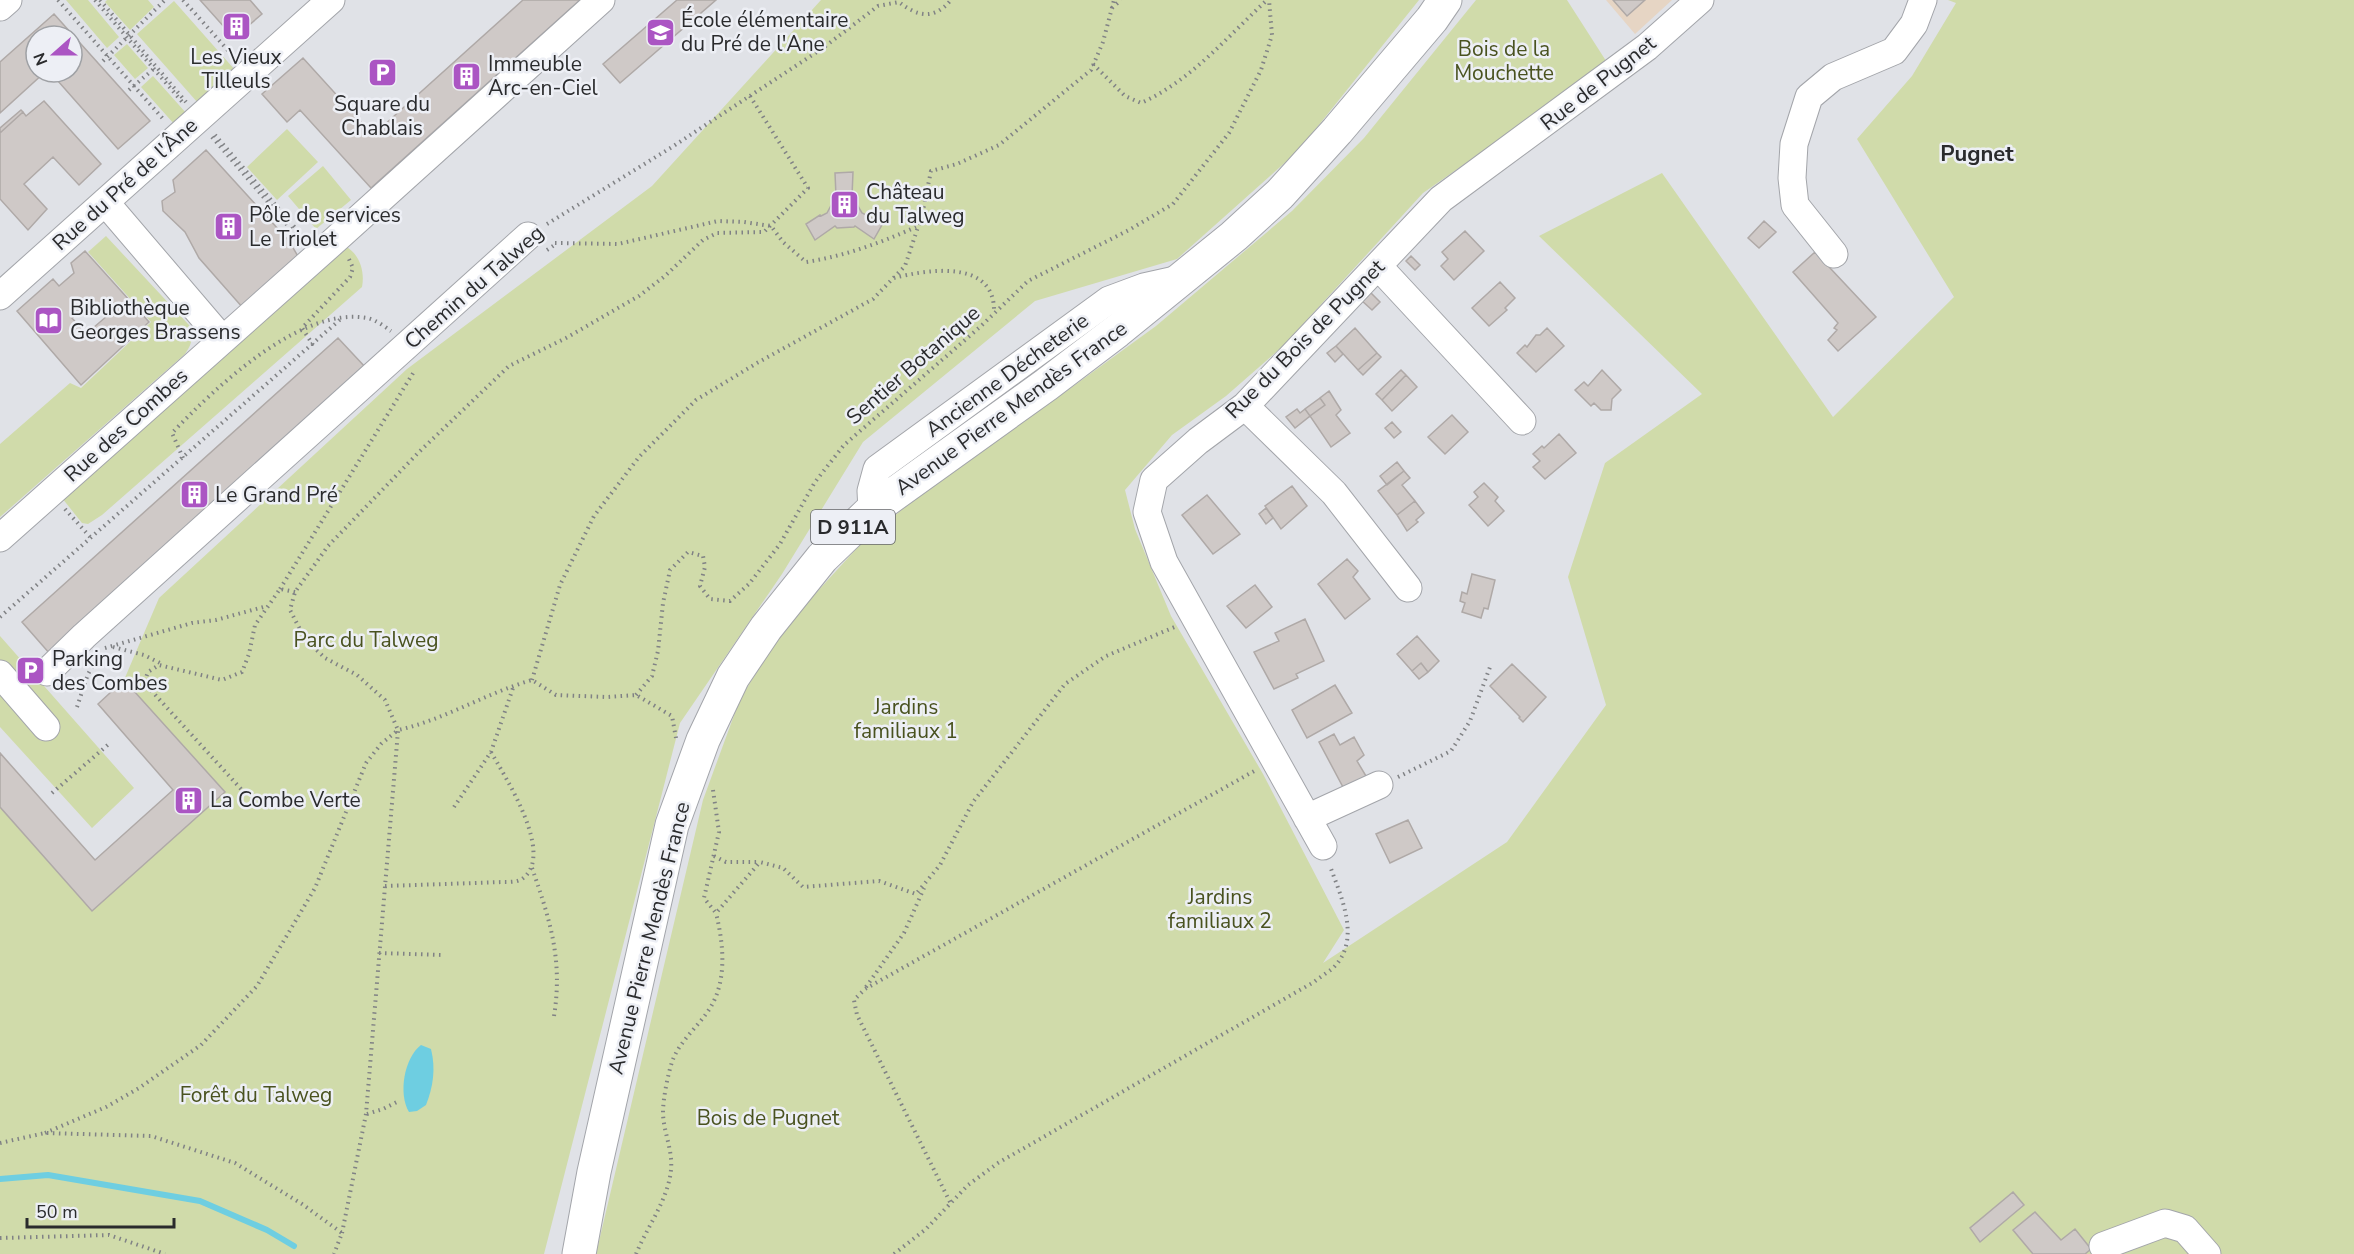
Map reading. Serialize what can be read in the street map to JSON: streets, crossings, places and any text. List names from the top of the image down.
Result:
{
  "streets": {
    "main road": ["Avenue Pierre Mendès France", "D 911A"],
    "street": [
      "Rue de Pugnet",
      "Rue du Pré de l'Âne",
      "Chemin du Talweg",
      "Rue du Bois de Pugnet",
      "Rue des Combes"
    ],
    "path": ["Sentier Botanique"]
  },
  "crossings": [
    ["Rue de Pugnet", "Rue du Bois de Pugnet"]
  ],
  "districts": ["Pugnet"],
  "parks": [
    "Bois de la Mouchette",
    "Parc du Talweg",
    "Jardins familiaux 1",
    "Jardins familiaux 2",
    "Forêt du Talweg",
    "Bois de Pugnet"
  ],
  "places": {
    "building": [
      "Les Vieux Tilleuls",
      "Immeuble Arc-en-Ciel",
      "Château du Talweg",
      "Pôle de services Le Triolet",
      "Le Grand Pré",
      "La Combe Verte"
    ],
    "school or university": ["École élémentaire du Pré de l'Ane"],
    "parking": ["Square du Chablais", "Parking des Combes"],
    "library": ["Bibliothèque Georges Brassens"]
  },
  "scale_bar": "50 m",
  "north": "left"
}
